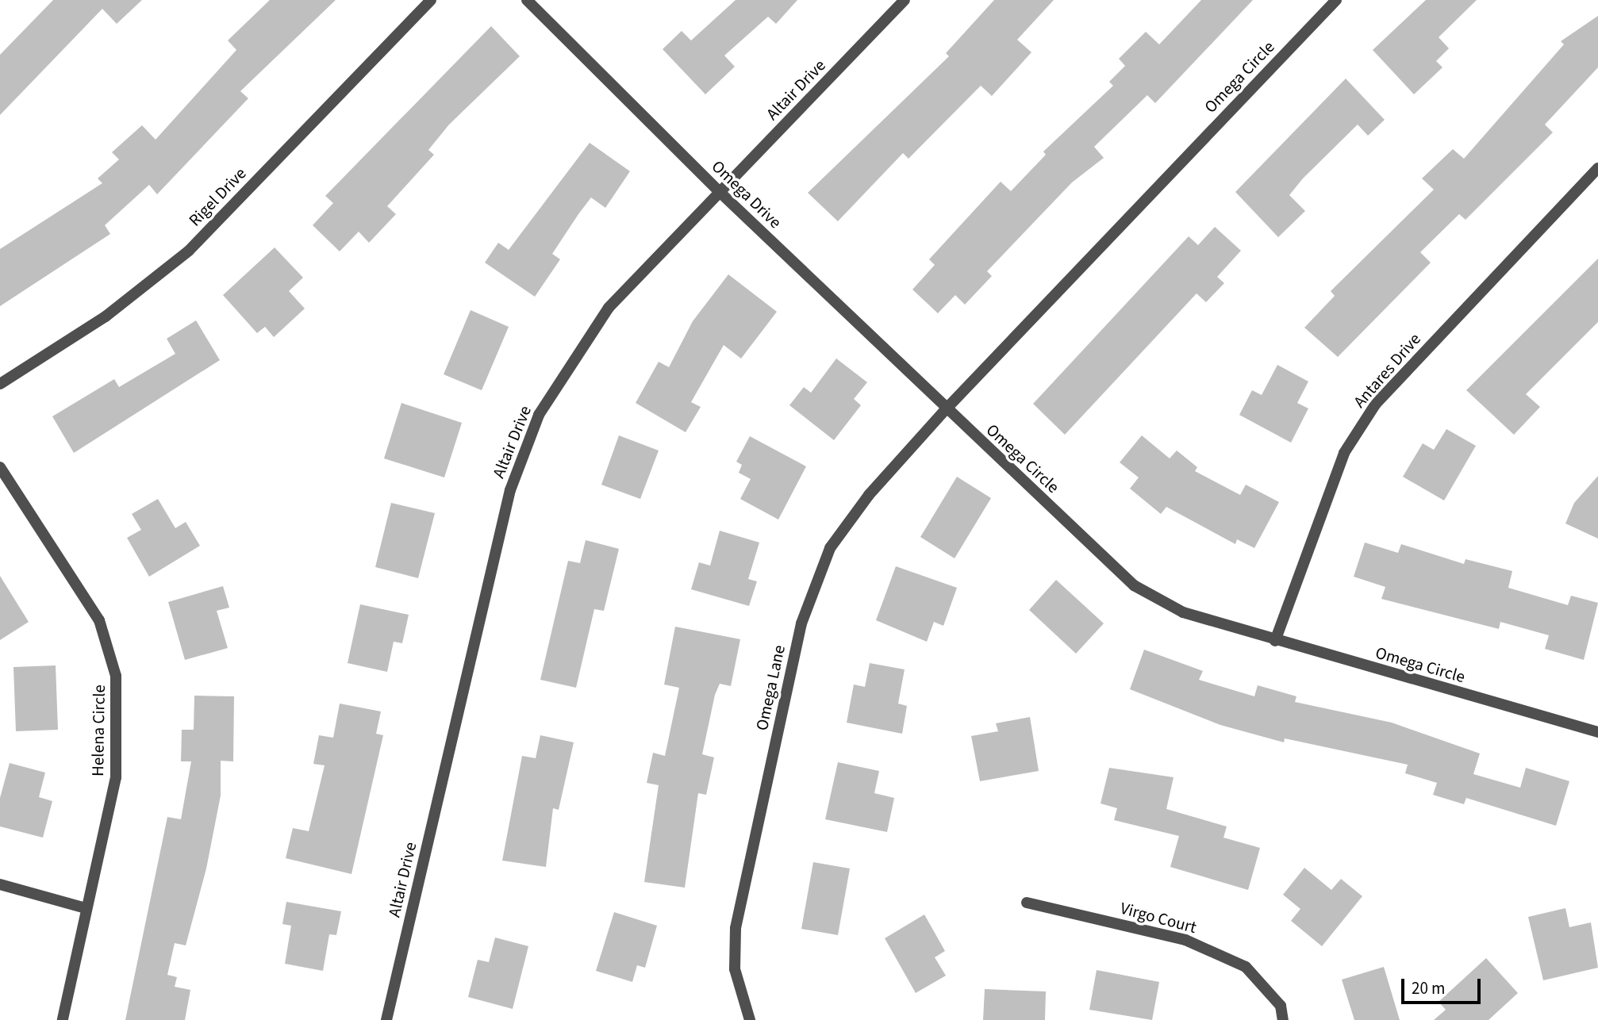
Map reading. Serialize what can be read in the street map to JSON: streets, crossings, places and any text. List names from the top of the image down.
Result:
{
  "streets": {
    "street": [
      "Omega Circle",
      "Altair Drive",
      "Omega Drive",
      "Rigel Drive",
      "Antares Drive",
      "Omega Lane",
      "Helena Circle",
      "Virgo Court"
    ]
  },
  "crossings": [
    ["Omega Circle", "Omega Drive"],
    ["Omega Circle", "Antares Drive"],
    ["Omega Circle", "Omega Lane"],
    ["Altair Drive", "Omega Drive"],
    ["Omega Drive", "Omega Lane"]
  ],
  "scale_bar": "20 m"
}
